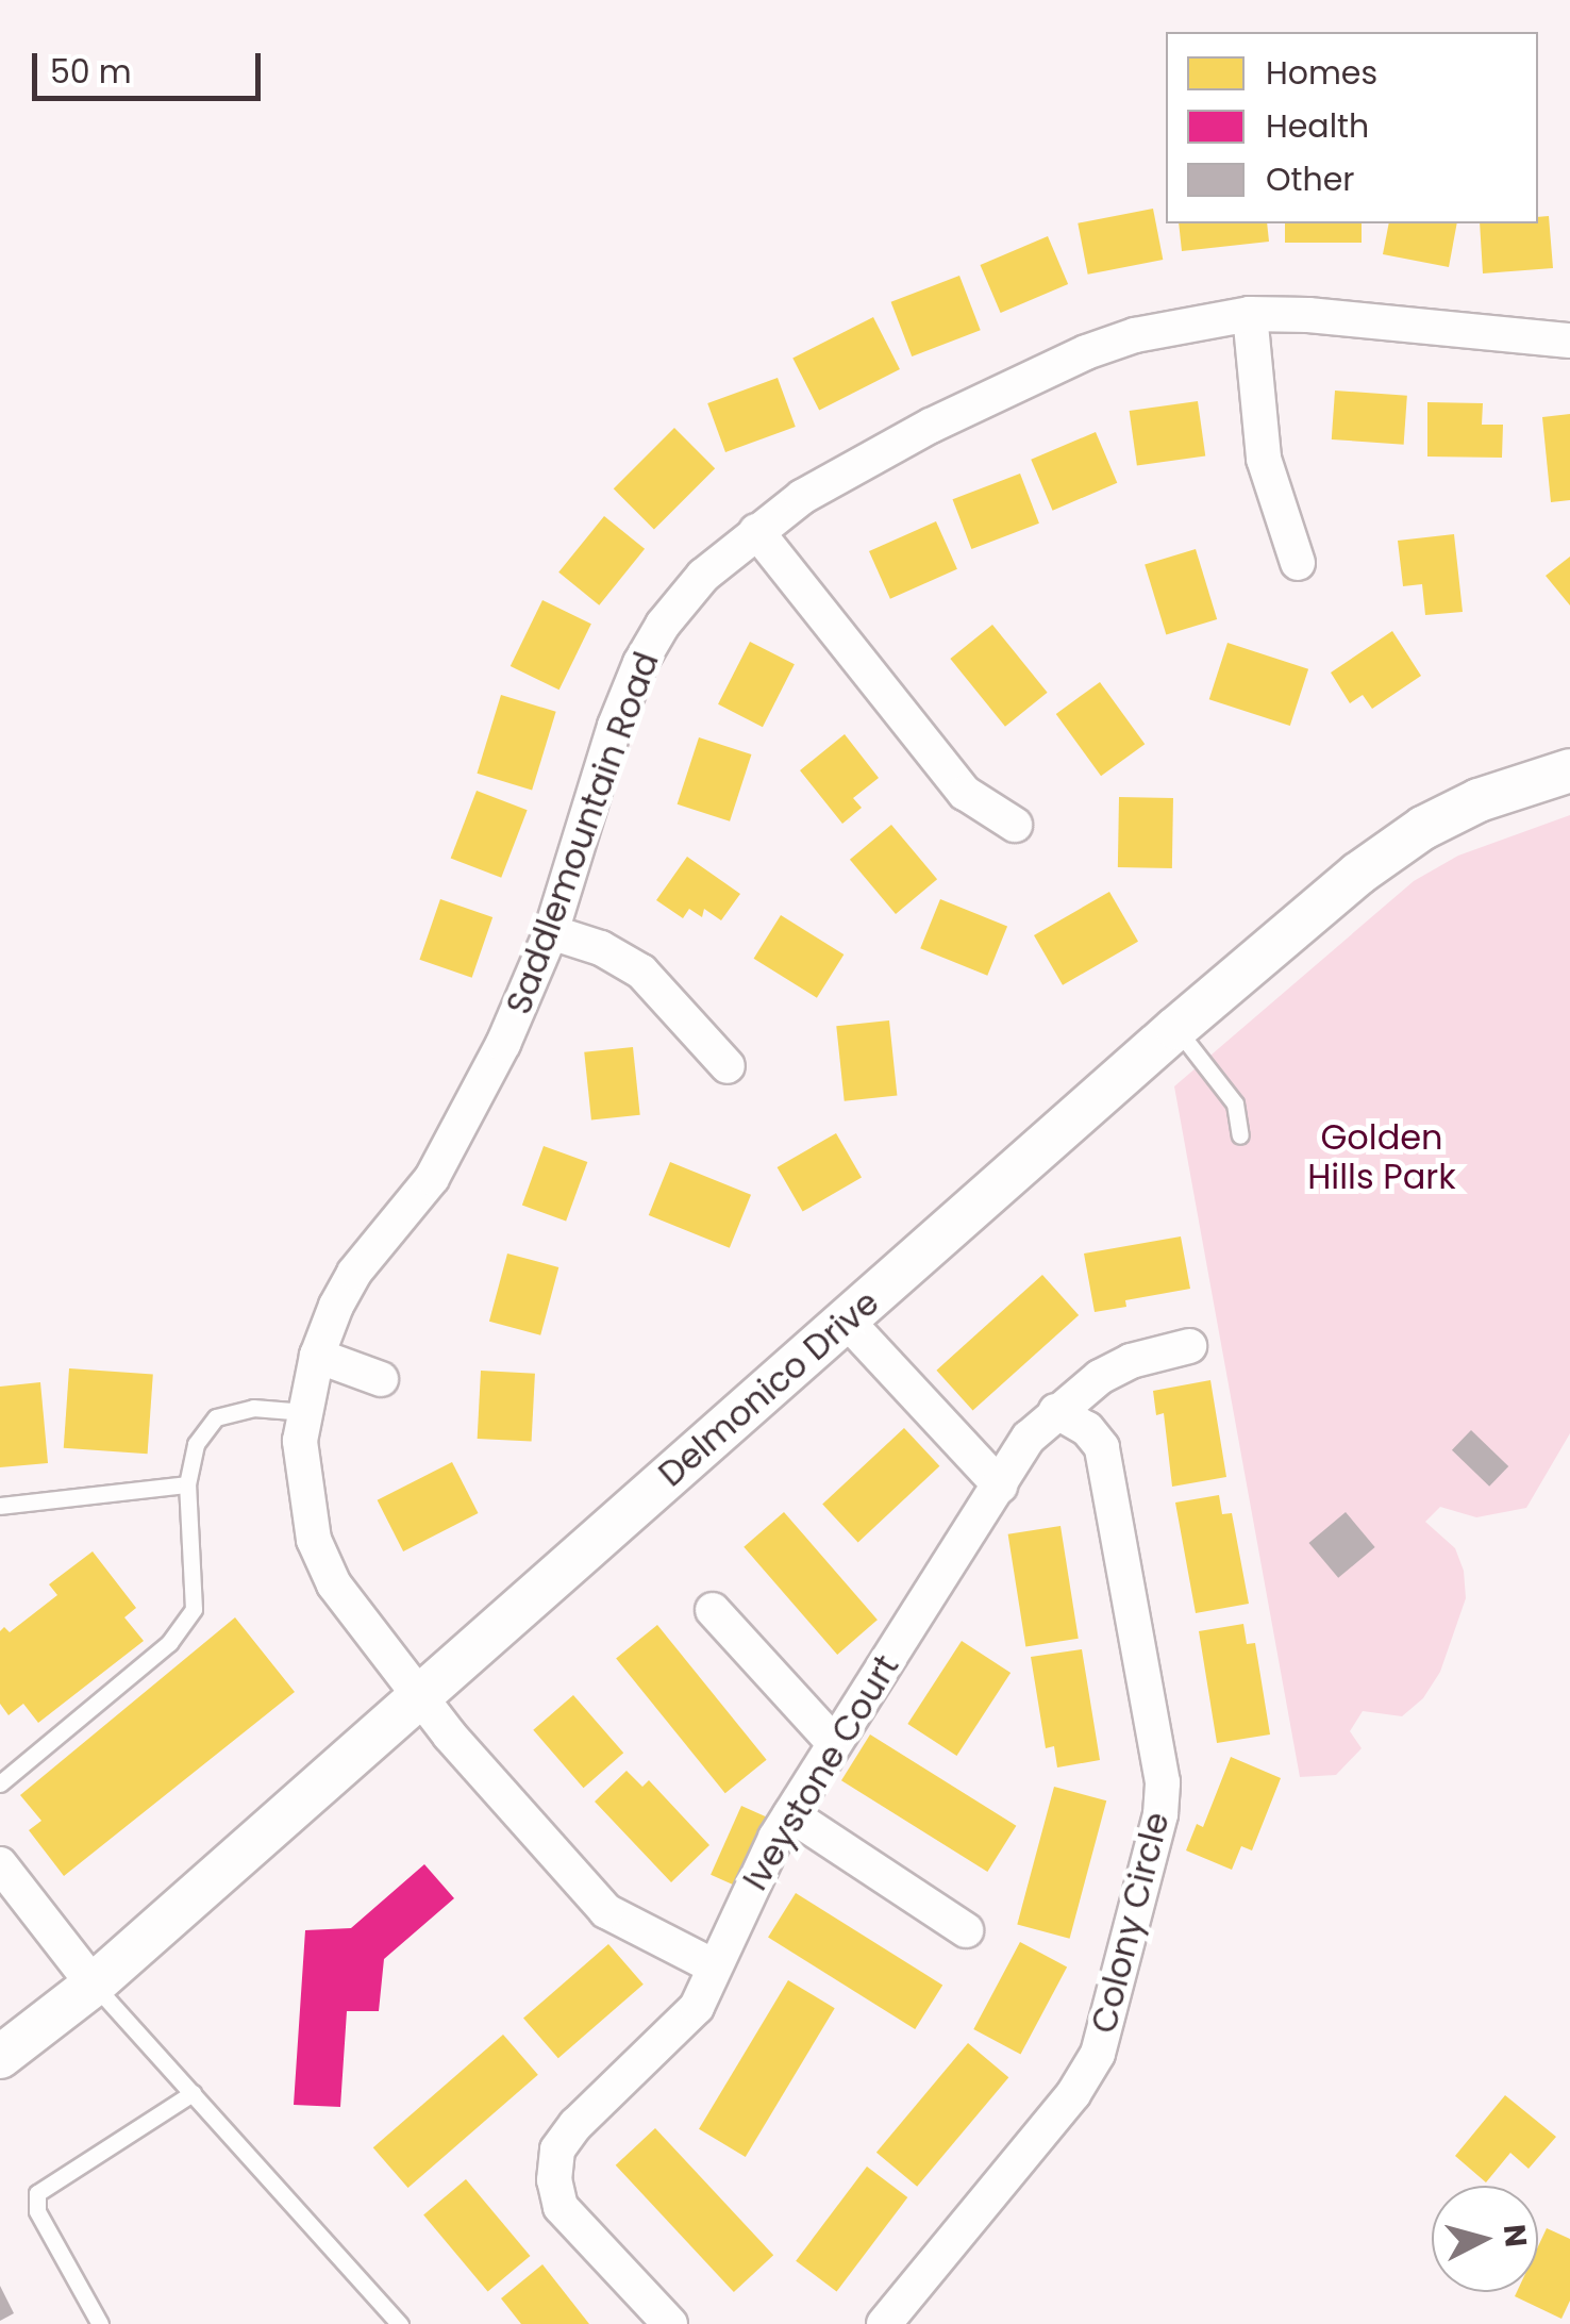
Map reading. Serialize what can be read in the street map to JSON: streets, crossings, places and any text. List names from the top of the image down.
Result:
{
  "streets": {
    "street": [
      "Saddlemountain Road",
      "Delmonico Drive",
      "Iveystone Court",
      "Colony Circle"
    ]
  },
  "crossings": [
    ["Saddlemountain Road", "Delmonico Drive"],
    ["Iveystone Court", "Colony Circle"]
  ],
  "parks": ["Golden Hills Park"],
  "legend": ["Homes", "Health", "Other"],
  "scale_bar": "50 m",
  "north": "right"
}
